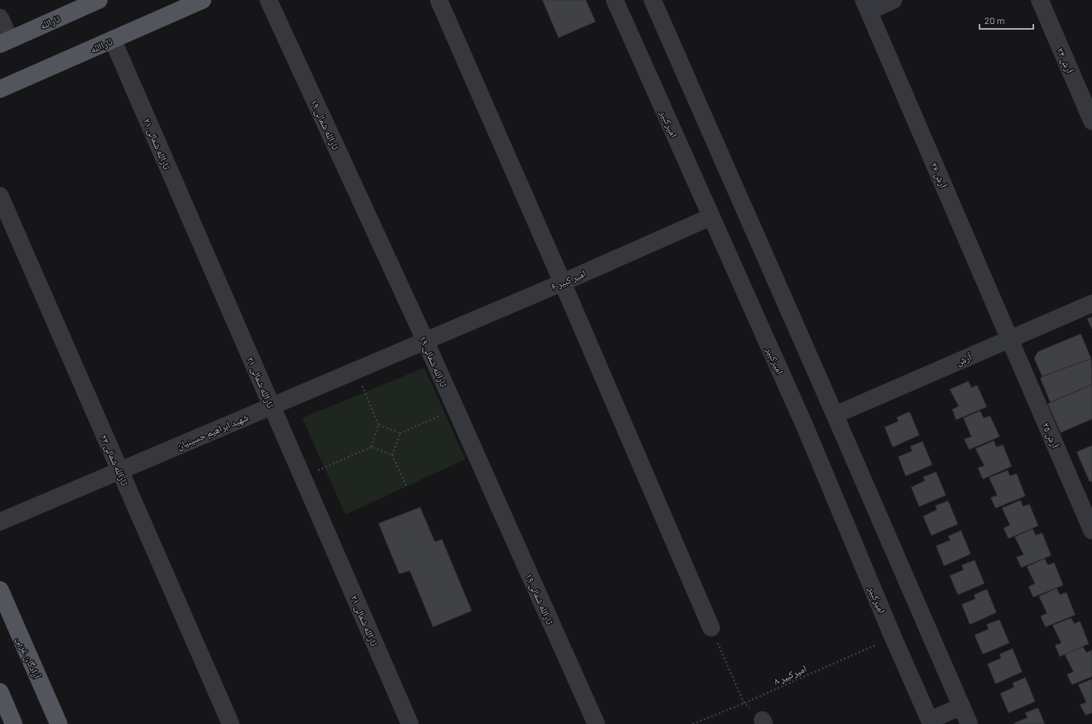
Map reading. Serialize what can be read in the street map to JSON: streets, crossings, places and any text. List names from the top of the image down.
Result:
{
  "streets": {
    "main road": ["ثارالله", "ثاراالله", "آزادگان غربی"],
    "street": [
      "آرش ۲۴",
      "امیرکبیر",
      "ثارالله شمالی ۱۹",
      "ثارالله شمالی ۲۱",
      "آرش ۲۶",
      "امیر کبیر ۶",
      "آرش",
      "شهید ابراهیم حسینیان",
      "آرش ۲۵",
      "ثارالله شمالی ۲۳"
    ],
    "path": ["امیرکبیر ۸"]
  },
  "crossings": [
    ["ثاراالله", "ثارالله شمالی ۲۱"],
    ["امیرکبیر", "امیر کبیر ۶"],
    ["امیرکبیر", "امیرکبیر ۸"],
    ["ثارالله شمالی ۱۹", "امیر کبیر ۶"],
    ["ثارالله شمالی ۱۹", "شهید ابراهیم حسینیان"],
    ["ثارالله شمالی ۲۱", "شهید ابراهیم حسینیان"],
    ["آرش ۲۶", "آرش"],
    ["آرش ۲۶", "آرش ۲۵"],
    ["امیر کبیر ۶", "شهید ابراهیم حسینیان"],
    ["آرش", "آرش ۲۵"],
    ["شهید ابراهیم حسینیان", "ثارالله شمالی ۲۳"]
  ],
  "scale_bar": "20 m"
}
